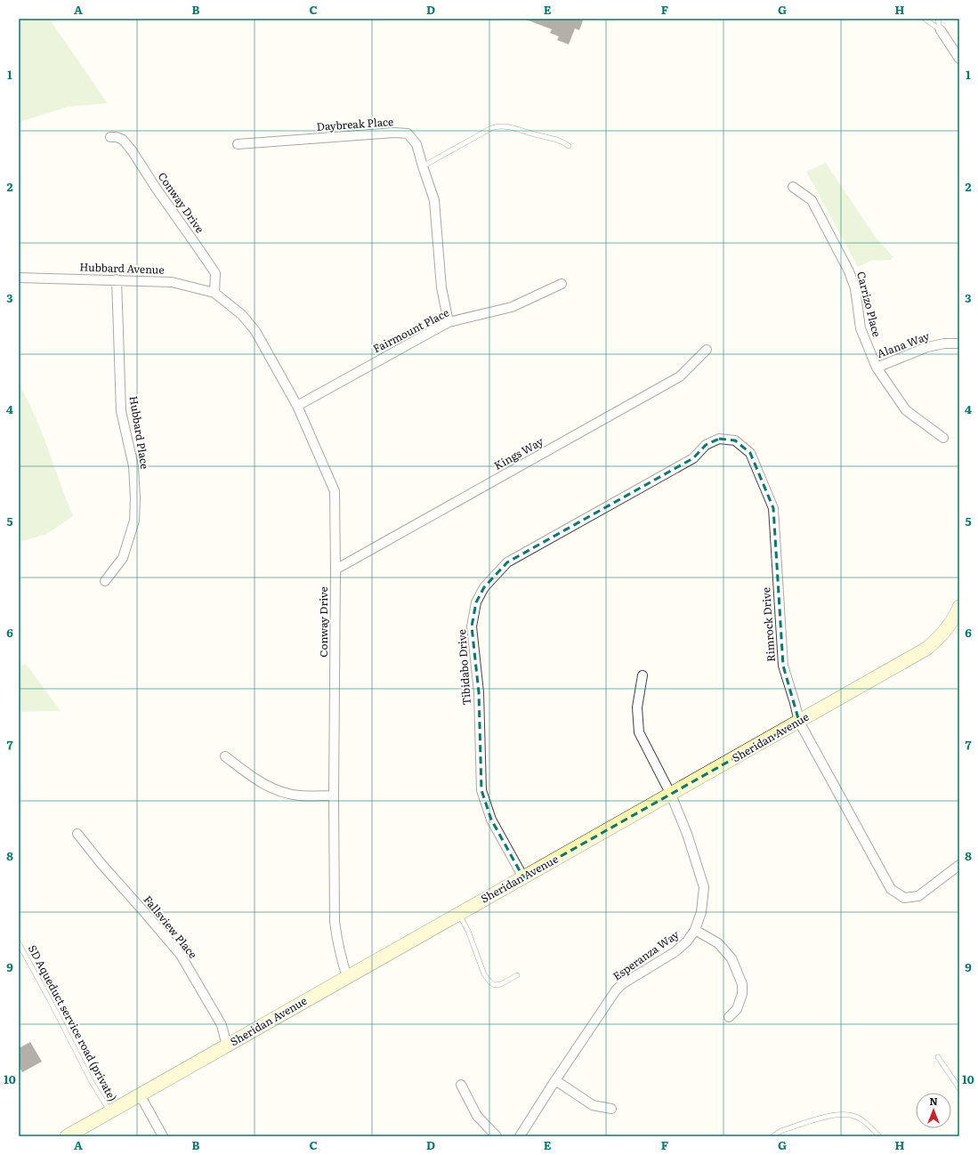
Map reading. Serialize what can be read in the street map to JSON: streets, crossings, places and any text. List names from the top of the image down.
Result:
{
  "streets": {
    "street": [
      "Daybreak Place",
      "Conway Drive",
      "Hubbard Avenue",
      "Carrizo Place",
      "Fairmount Place",
      "Alana Way",
      "Hubbard Place",
      "Kings Way",
      "Rimrock Drive",
      "Tibidabo Drive",
      "Sheridan Avenue",
      "Fallsview Place",
      "Esperanza Way"
    ],
    "lane": ["SD Aqueduct service road (private)"]
  },
  "crossings": [
    ["Daybreak Place", "Fairmount Place"],
    ["Conway Drive", "Hubbard Avenue"],
    ["Conway Drive", "Fairmount Place"],
    ["Conway Drive", "Kings Way"],
    ["Conway Drive", "Sheridan Avenue"],
    ["Hubbard Avenue", "Hubbard Place"],
    ["Carrizo Place", "Alana Way"],
    ["Rimrock Drive", "Tibidabo Drive"],
    ["Rimrock Drive", "Sheridan Avenue"],
    ["Tibidabo Drive", "Sheridan Avenue"],
    ["Sheridan Avenue", "Fallsview Place"],
    ["Sheridan Avenue", "Esperanza Way"],
    ["Sheridan Avenue", "SD Aqueduct service road (private)"]
  ],
  "north": "top",
  "grid": {
    "columns": [
      "A",
      "B",
      "C",
      "D",
      "E",
      "F",
      "G",
      "H"
    ],
    "rows": [
      "1",
      "2",
      "3",
      "4",
      "5",
      "6",
      "7",
      "8",
      "9",
      "10"
    ]
  }
}
